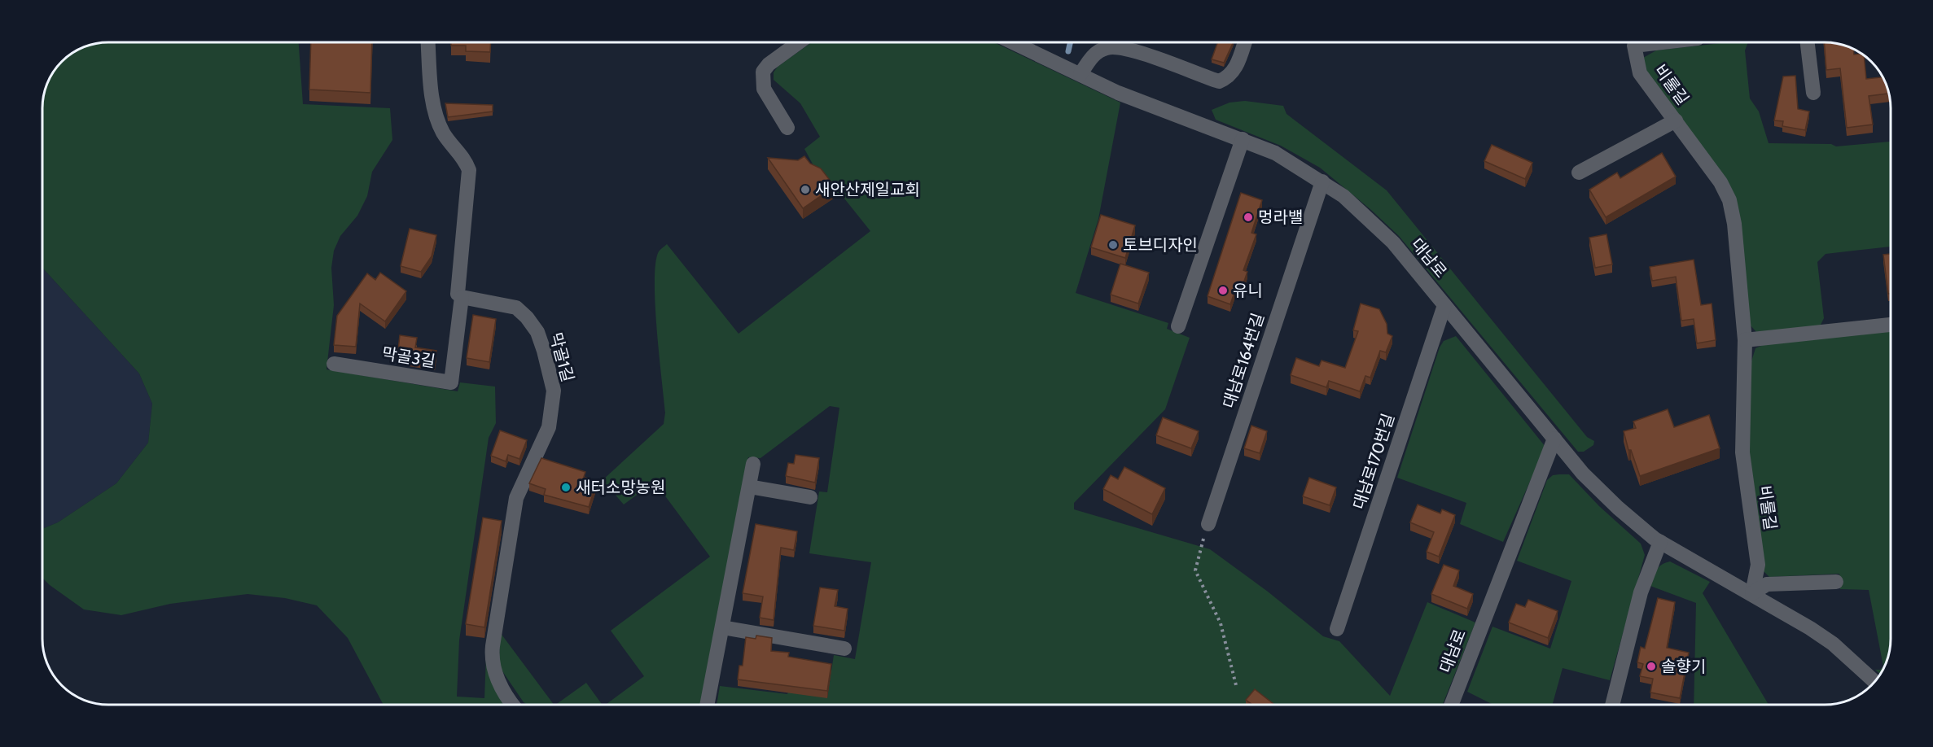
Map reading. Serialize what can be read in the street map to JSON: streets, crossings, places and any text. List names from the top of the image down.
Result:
{
  "streets": {
    "street": [
      "비룰길",
      "대남로",
      "막골3길",
      "막골1길",
      "대남로164번길",
      "대남로170번길"
    ]
  },
  "crossings": [
    ["비룰길", "대남로"],
    ["대남로", "대남로164번길"],
    ["대남로", "대남로170번길"],
    ["막골3길", "막골1길"]
  ],
  "places": [
    "새안산제일교회",
    "멍라밸",
    "토브디자인",
    "유니",
    "새터소망농원",
    "솔향기"
  ]
}
